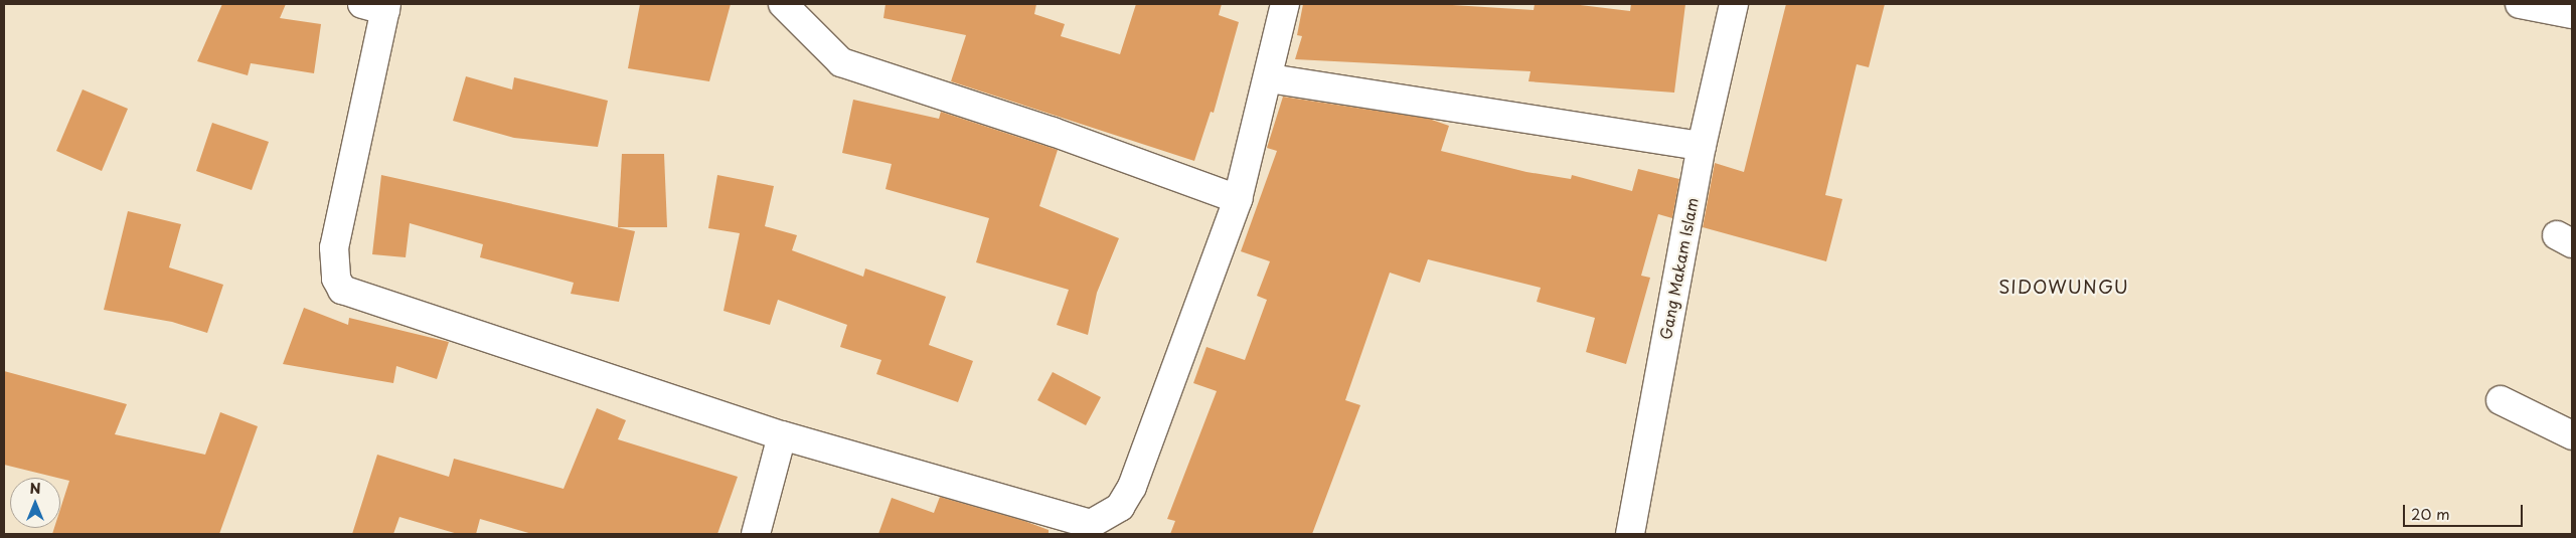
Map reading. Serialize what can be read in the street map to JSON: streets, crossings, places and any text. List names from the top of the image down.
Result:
{
  "streets": {
    "street": ["Gang Makam Islam"]
  },
  "districts": ["SIDOWUNGU"],
  "scale_bar": "20 m",
  "north": "top"
}
